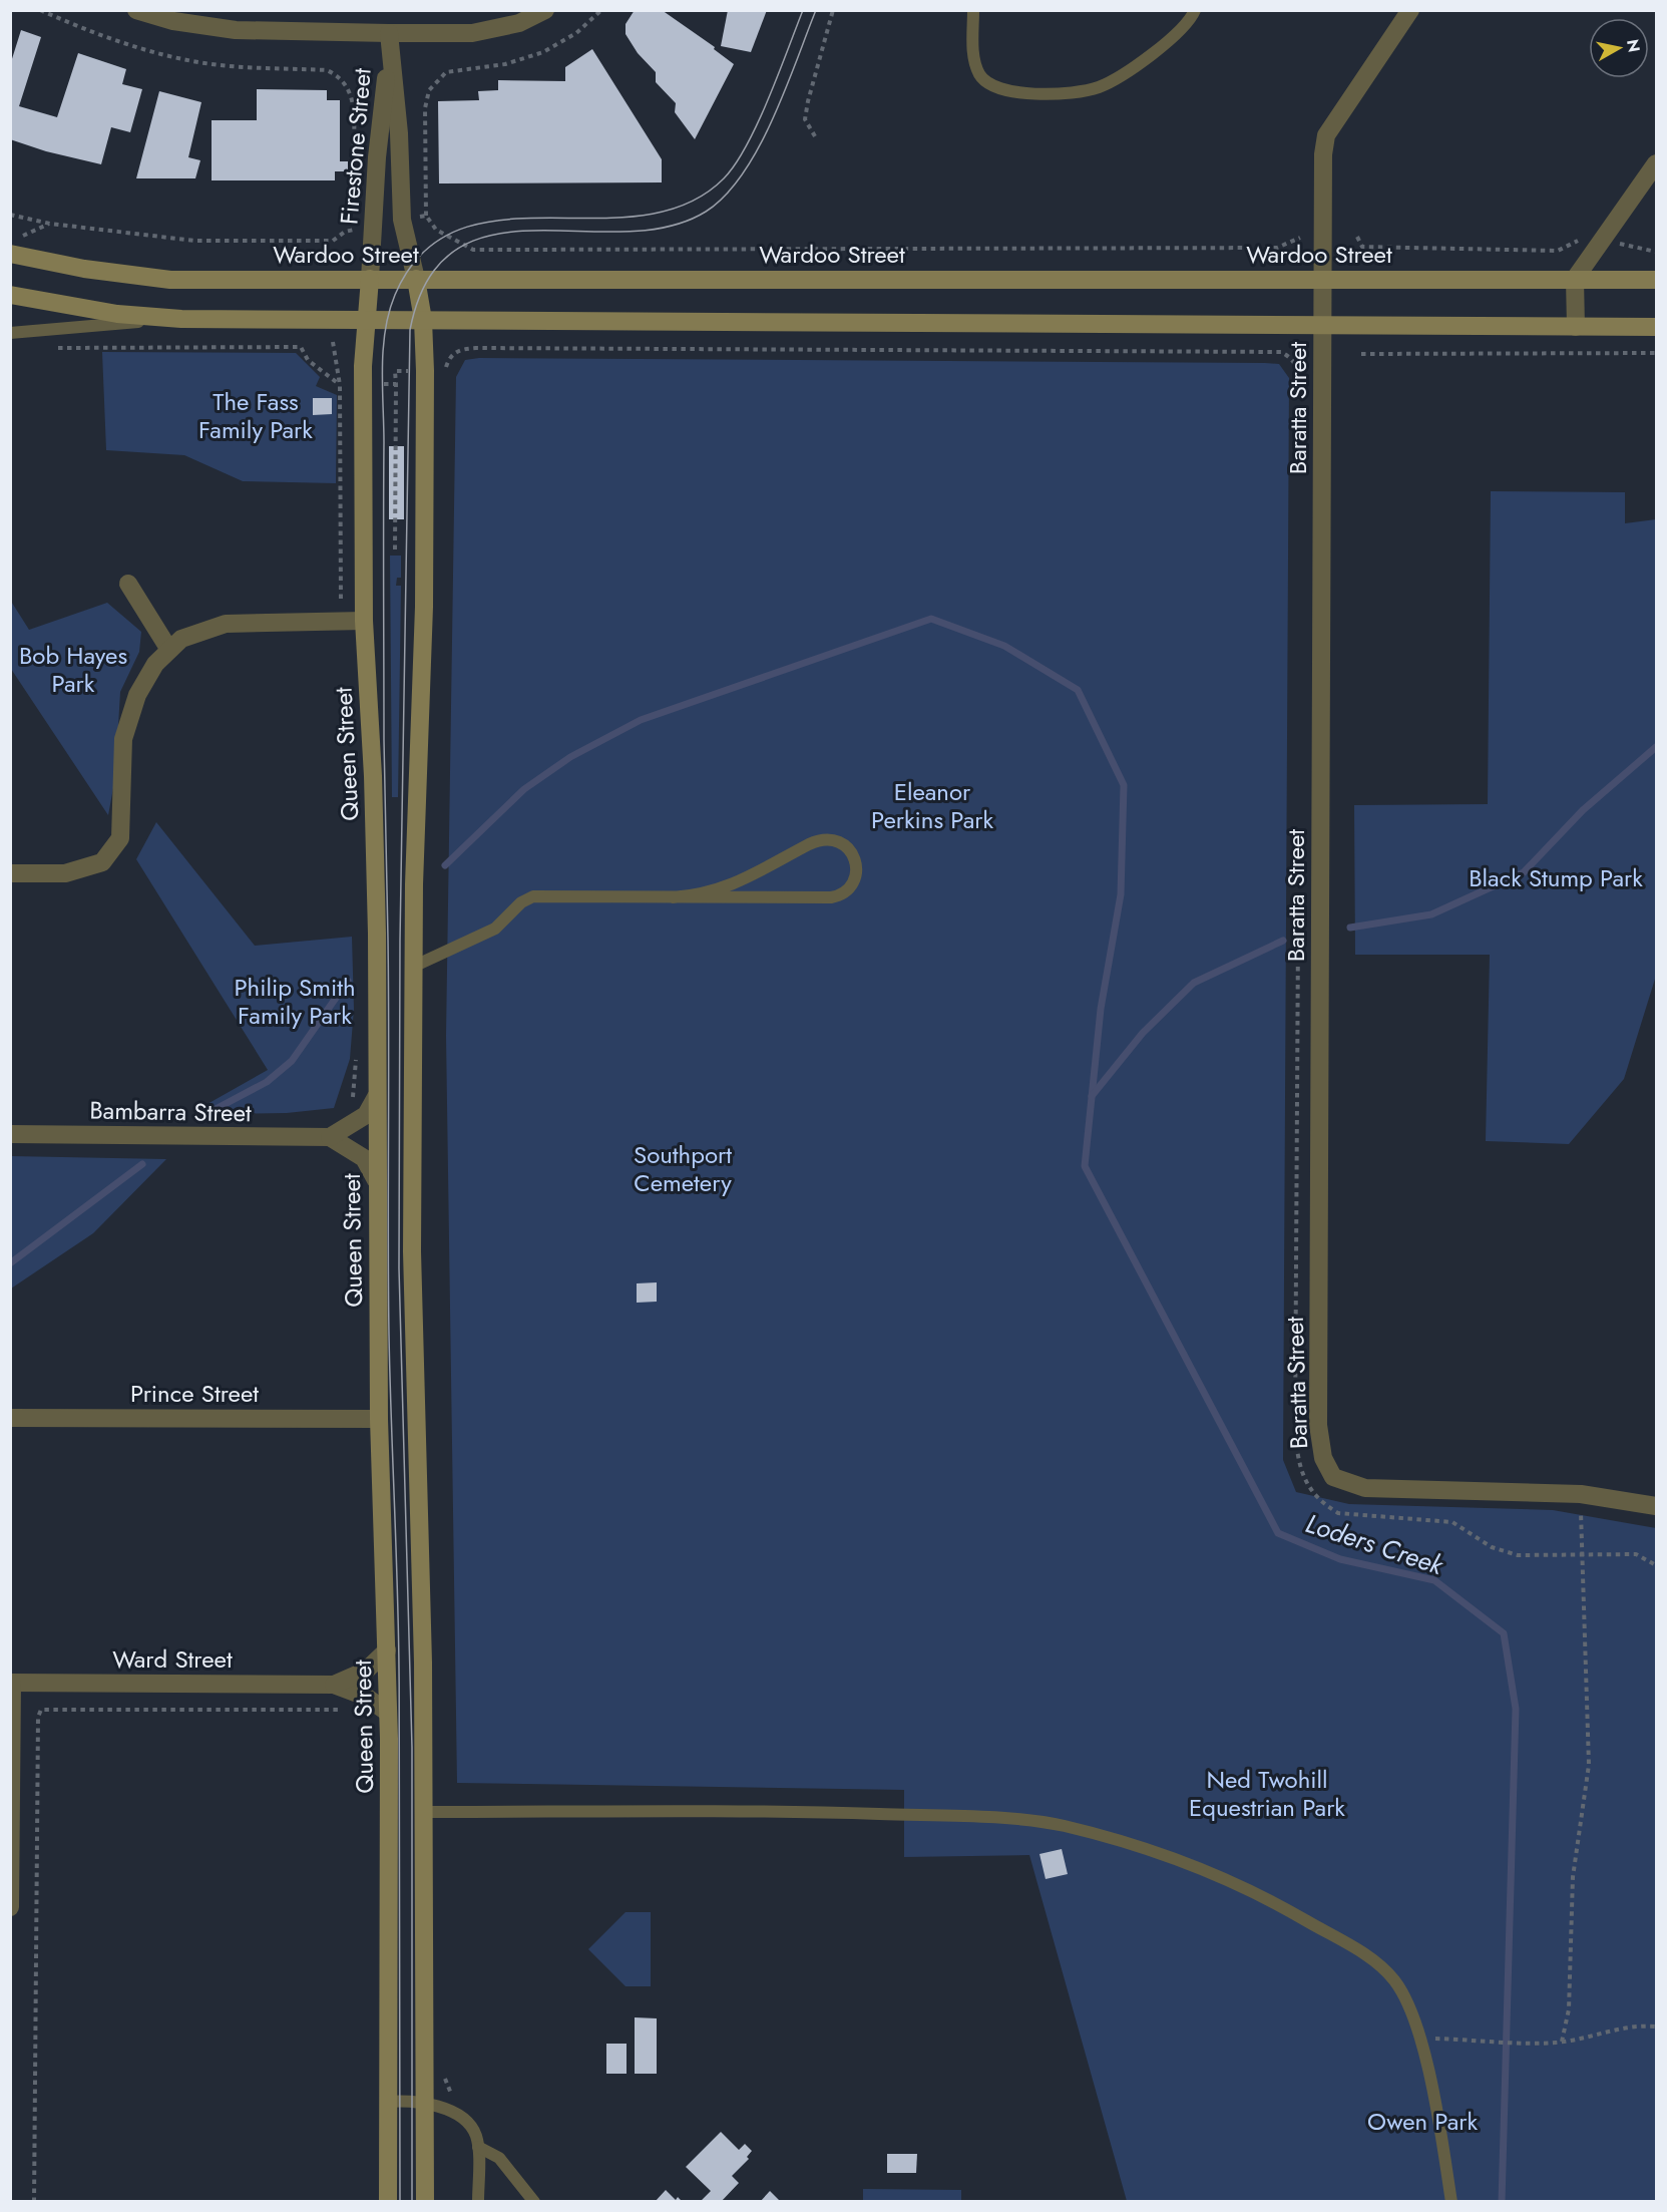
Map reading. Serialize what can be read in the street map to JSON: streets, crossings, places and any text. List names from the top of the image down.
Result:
{
  "streets": {
    "street": [
      "Firestone Street",
      "Wardoo Street",
      "Baratta Street",
      "Queen Street",
      "Bambarra Street",
      "Prince Street",
      "Ward Street"
    ]
  },
  "crossings": [
    ["Firestone Street", "Wardoo Street"],
    ["Firestone Street", "Queen Street"],
    ["Wardoo Street", "Baratta Street"],
    ["Wardoo Street", "Queen Street"],
    ["Queen Street", "Bambarra Street"],
    ["Queen Street", "Prince Street"],
    ["Queen Street", "Ward Street"]
  ],
  "water": ["Loders Creek"],
  "parks": [
    "The Fass Family Park",
    "Bob Hayes Park",
    "Eleanor Perkins Park",
    "Black Stump Park",
    "Philip Smith Family Park",
    "Southport Cemetery",
    "Ned Twohill Equestrian Park",
    "Owen Park"
  ],
  "north": "right"
}
